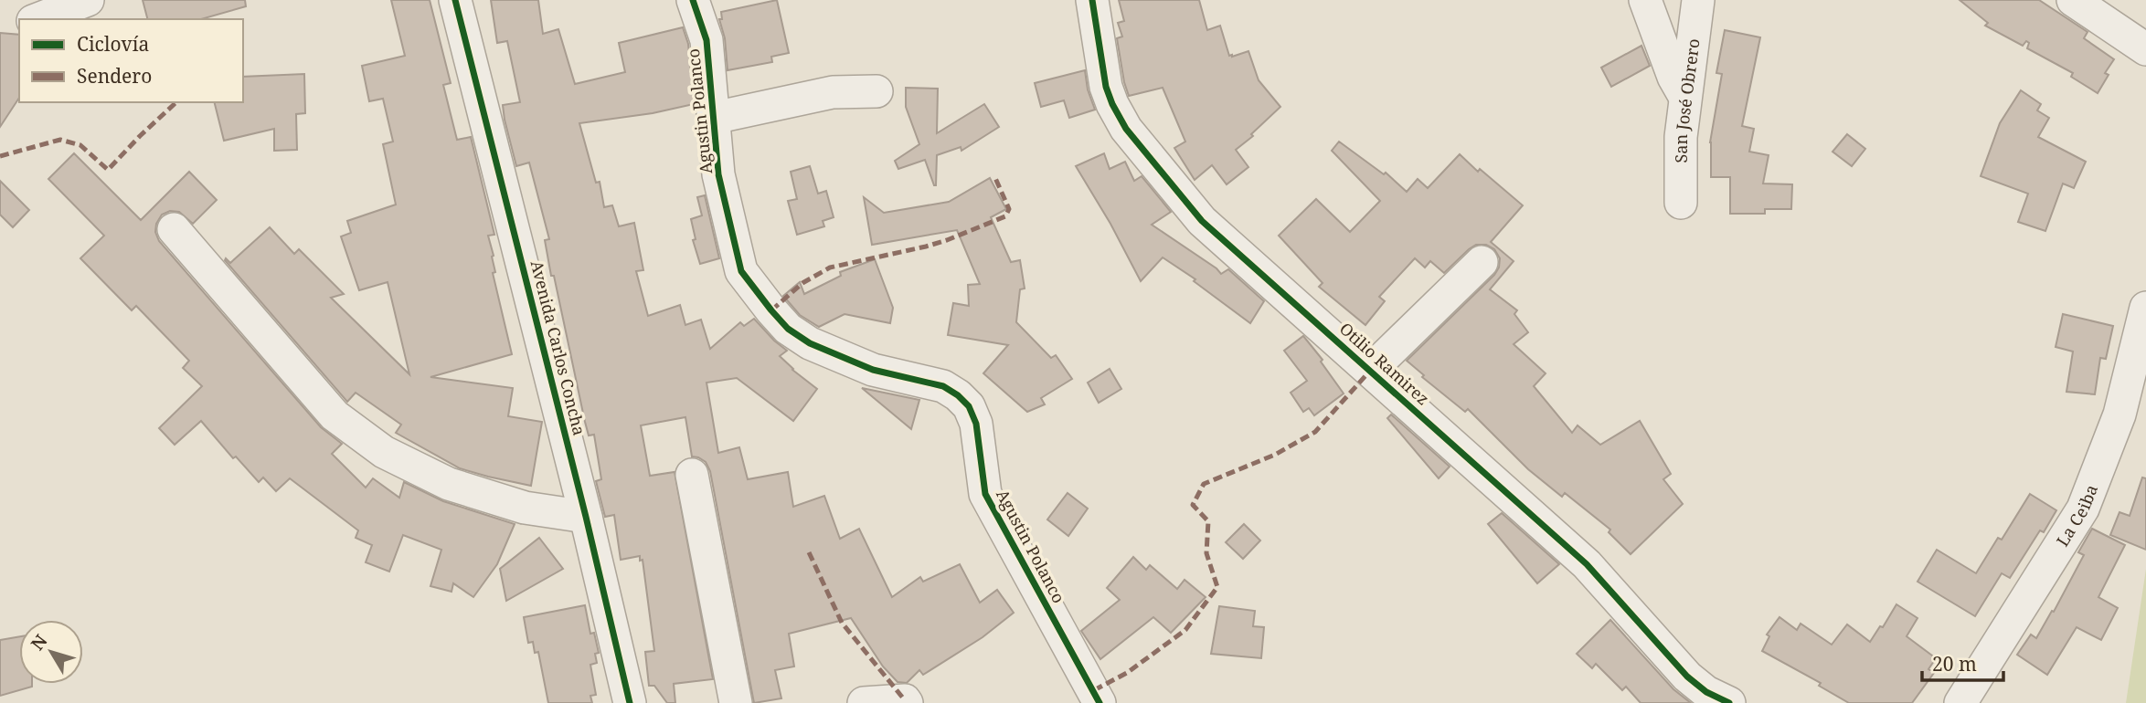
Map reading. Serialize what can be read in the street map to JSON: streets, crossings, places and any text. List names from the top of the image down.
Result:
{
  "streets": {
    "street": [
      "San José Obrero",
      "Agustin Polanco",
      "Avenida Carlos Concha",
      "Otilio Ramirez",
      "La Ceiba"
    ]
  },
  "legend": ["Ciclovía", "Sendero"],
  "scale_bar": "20 m",
  "north": "top left"
}
